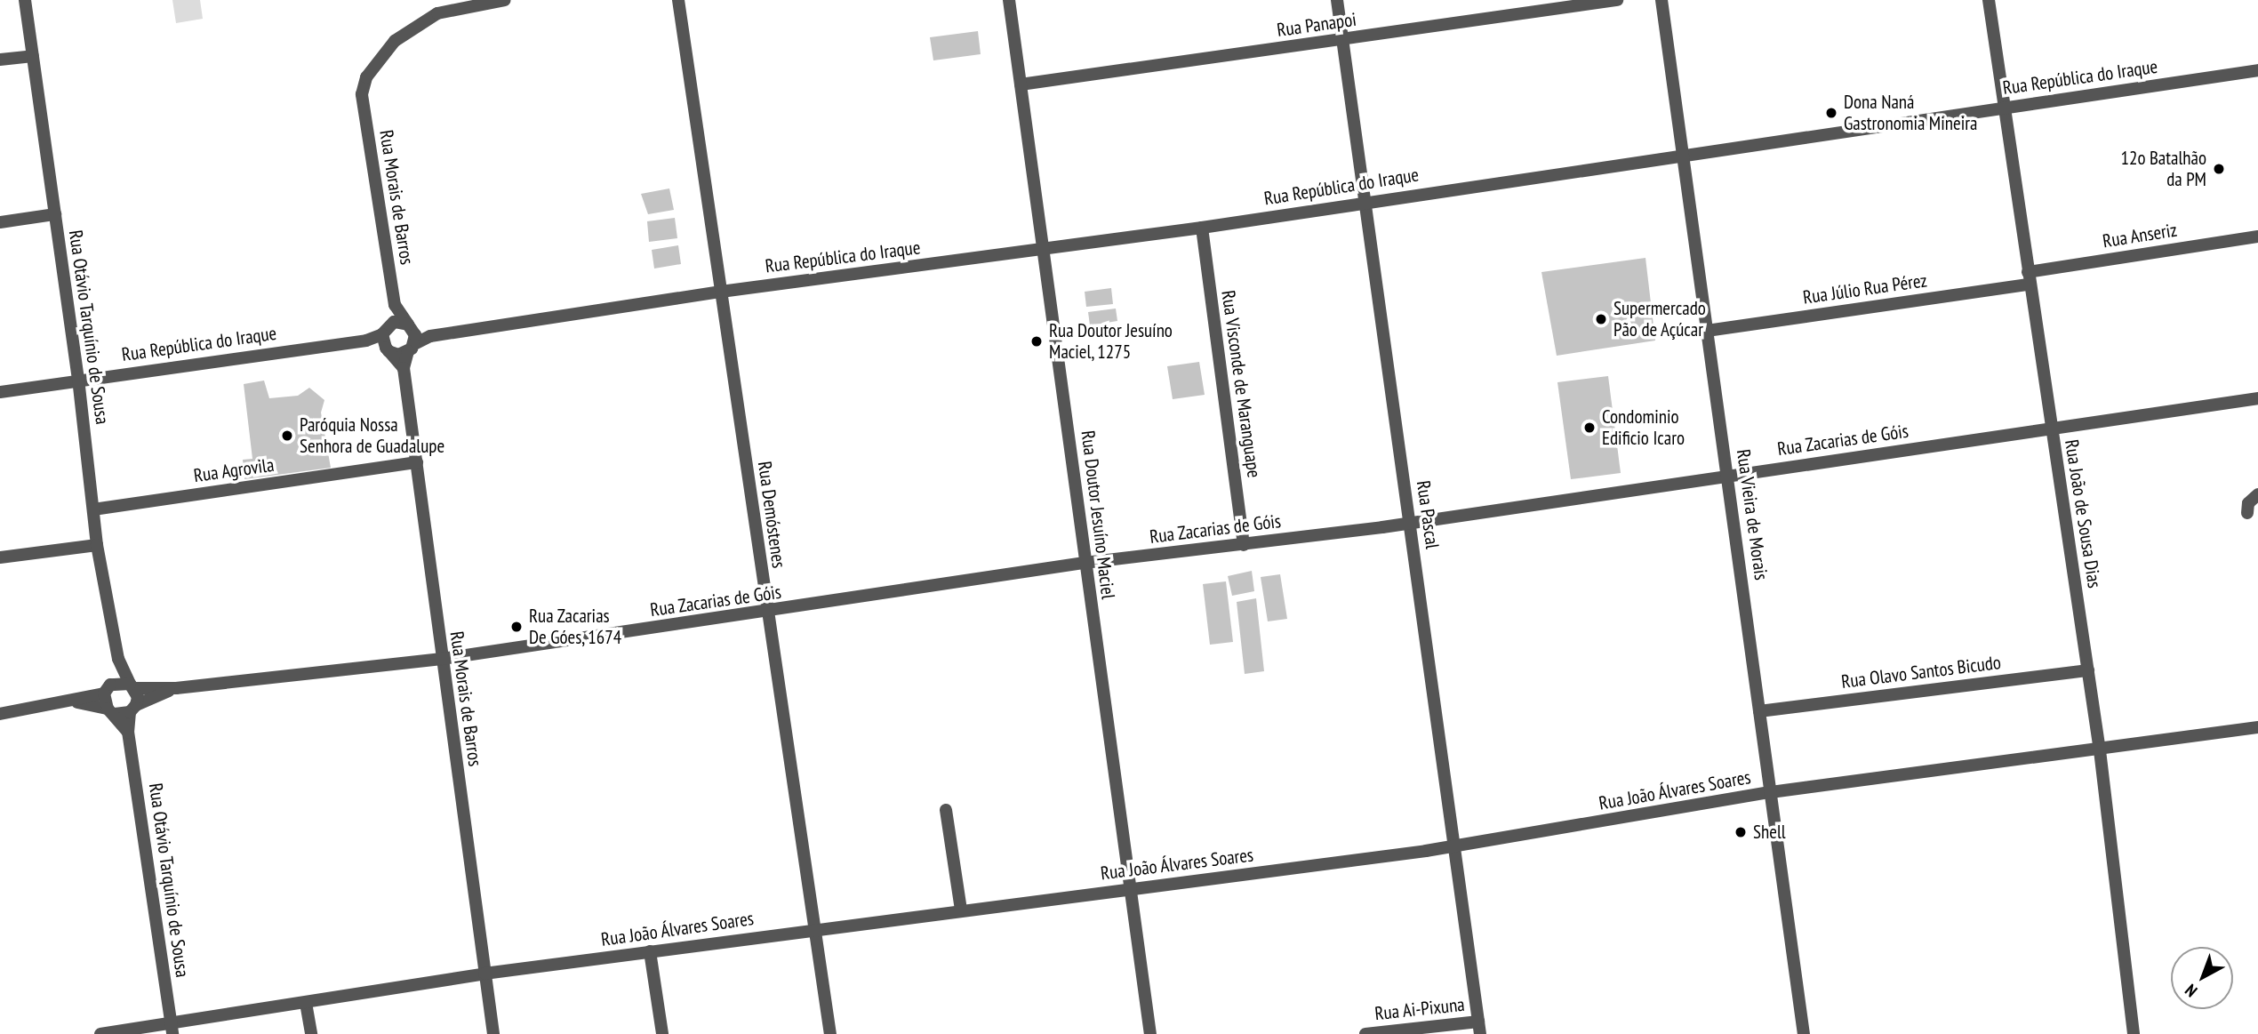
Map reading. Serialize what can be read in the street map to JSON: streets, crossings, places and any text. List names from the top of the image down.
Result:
{
  "streets": {
    "street": [
      "Rua Panapoi",
      "Rua República do Iraque",
      "Rua Morais de Barros",
      "Rua Anseriz",
      "Rua Júlio Rua Pérez",
      "Rua Otávio Tarquínio de Sousa",
      "Rua Visconde de Maranguape",
      "Rua Zacarias de Góis",
      "Rua Agrovila",
      "Rua João de Sousa Dias",
      "Rua Demóstenes",
      "Rua Doutor Jesuíno Maciel",
      "Rua Pascal",
      "Rua Vieira de Morais",
      "Rua Olavo Santos Bicudo",
      "Rua João Álvares Soares",
      "Rua Ai-Pixuna"
    ]
  },
  "crossings": [
    ["Rua Panapoi", "Rua Doutor Jesuíno Maciel"],
    ["Rua Panapoi", "Rua Pascal"],
    ["Rua República do Iraque", "Rua Morais de Barros"],
    ["Rua República do Iraque", "Rua Otávio Tarquínio de Sousa"],
    ["Rua República do Iraque", "Rua Visconde de Maranguape"],
    ["Rua República do Iraque", "Rua João de Sousa Dias"],
    ["Rua República do Iraque", "Rua Demóstenes"],
    ["Rua República do Iraque", "Rua Doutor Jesuíno Maciel"],
    ["Rua República do Iraque", "Rua Pascal"],
    ["Rua República do Iraque", "Rua Vieira de Morais"],
    ["Rua Morais de Barros", "Rua Zacarias de Góis"],
    ["Rua Morais de Barros", "Rua Agrovila"],
    ["Rua Morais de Barros", "Rua João Álvares Soares"],
    ["Rua Anseriz", "Rua Júlio Rua Pérez"],
    ["Rua Anseriz", "Rua João de Sousa Dias"],
    ["Rua Júlio Rua Pérez", "Rua João de Sousa Dias"],
    ["Rua Júlio Rua Pérez", "Rua Vieira de Morais"],
    ["Rua Otávio Tarquínio de Sousa", "Rua Zacarias de Góis"],
    ["Rua Otávio Tarquínio de Sousa", "Rua Agrovila"],
    ["Rua Otávio Tarquínio de Sousa", "Rua João Álvares Soares"],
    ["Rua Visconde de Maranguape", "Rua Zacarias de Góis"],
    ["Rua Zacarias de Góis", "Rua João de Sousa Dias"],
    ["Rua Zacarias de Góis", "Rua Demóstenes"],
    ["Rua Zacarias de Góis", "Rua Doutor Jesuíno Maciel"],
    ["Rua Zacarias de Góis", "Rua Pascal"],
    ["Rua Zacarias de Góis", "Rua Vieira de Morais"],
    ["Rua João de Sousa Dias", "Rua Olavo Santos Bicudo"],
    ["Rua João de Sousa Dias", "Rua João Álvares Soares"],
    ["Rua Demóstenes", "Rua João Álvares Soares"],
    ["Rua Doutor Jesuíno Maciel", "Rua João Álvares Soares"],
    ["Rua Pascal", "Rua João Álvares Soares"],
    ["Rua Pascal", "Rua Ai-Pixuna"],
    ["Rua Vieira de Morais", "Rua Olavo Santos Bicudo"],
    ["Rua Vieira de Morais", "Rua João Álvares Soares"]
  ],
  "places": [
    "Dona Naná Gastronomia Mineira",
    "12o Batalhão da PM",
    "Supermercado Pão de Açúcar",
    "Rua Doutor Jesuíno Maciel, 1275",
    "Condominio Edificio Icaro",
    "Paróquia Nossa Senhora de Guadalupe",
    "Rua Zacarias De Góes, 1674",
    "Shell"
  ],
  "north": "bottom left"
}
